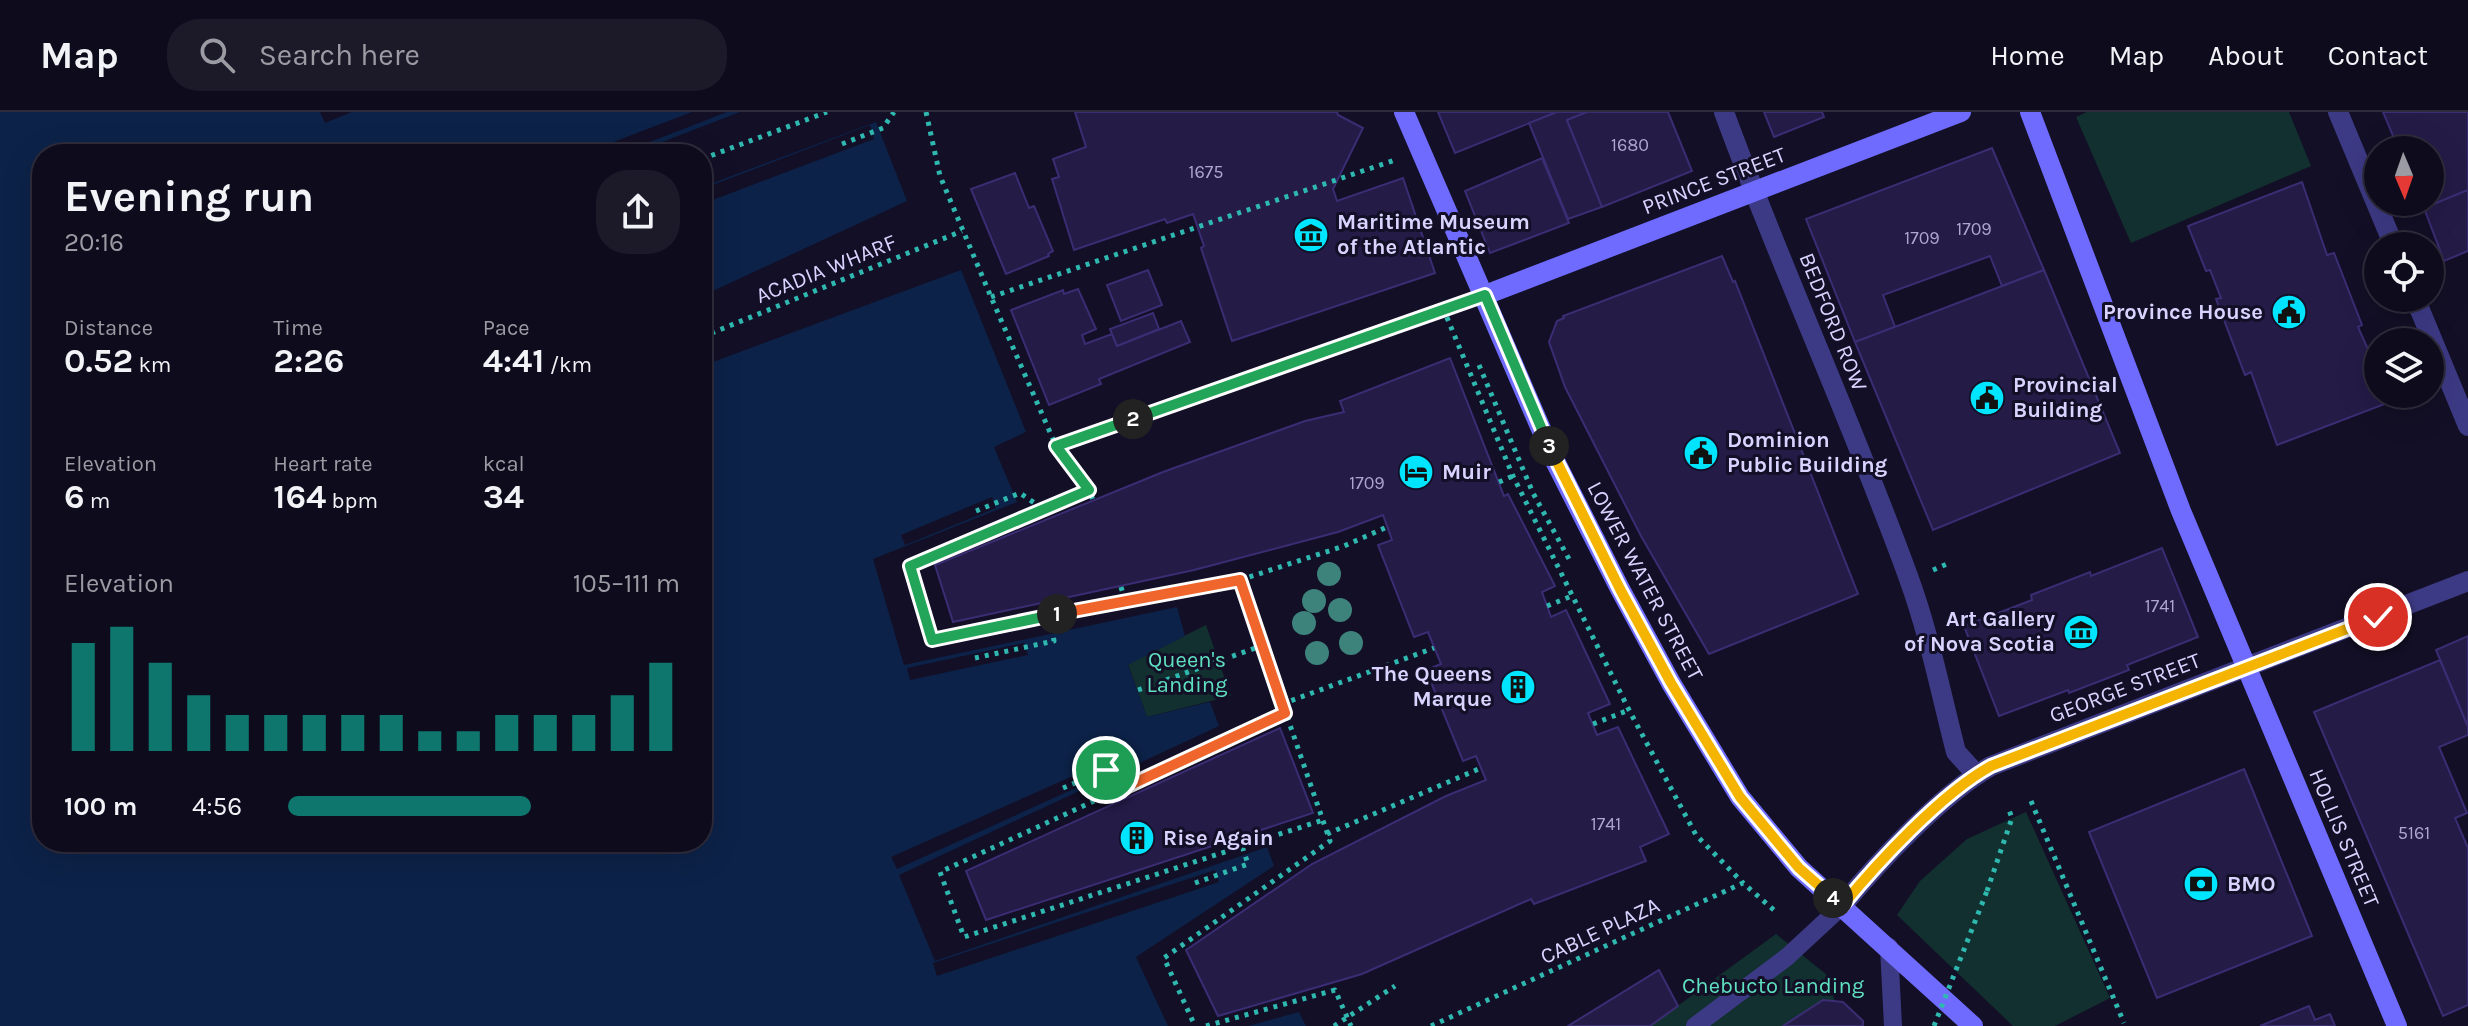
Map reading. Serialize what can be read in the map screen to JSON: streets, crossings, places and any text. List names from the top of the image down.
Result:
{
  "streets": {
    "street": [
      "PRINCE STREET",
      "BEDFORD ROW",
      "LOWER WATER STREET",
      "GEORGE STREET",
      "HOLLIS STREET"
    ],
    "path": ["ACADIA WHARF", "CABLE PLAZA"]
  },
  "crossings": [
    ["PRINCE STREET", "BEDFORD ROW"],
    ["PRINCE STREET", "LOWER WATER STREET"],
    ["BEDFORD ROW", "GEORGE STREET"],
    ["LOWER WATER STREET", "GEORGE STREET"],
    ["GEORGE STREET", "HOLLIS STREET"]
  ],
  "parks": ["Queen's Landing", "Chebucto Landing"],
  "places": {
    "museum": ["Maritime Museum of the Atlantic", "Art Gallery of Nova Scotia"],
    "public building": ["Province House", "Provincial Building", "Dominion Public Building"],
    "hotel": ["Muir"],
    "building": ["The Queens Marque", "Rise Again"],
    "bank": ["BMO"]
  },
  "house_numbers": [
    "1680",
    "1675",
    "1709",
    "1709",
    "1709",
    "1741",
    "1741",
    "5161"
  ],
  "north": "bottom",
  "page": {
    "header": "Map",
    "search": "Search here",
    "nav": [
      "Home",
      "Map",
      "About",
      "Contact"
    ],
    "heading": ["Evening run", "20:16"],
    "stats": [
      ["Distance", "0.52 km"],
      ["Time", "2:26"],
      ["Pace", "4:41 /km"],
      ["Elevation", "6 m"],
      ["Heart rate", "164 bpm"],
      ["kcal", "34"]
    ],
    "pins": [
      "2",
      "3",
      "1",
      "4"
    ],
    "chart": ["Elevation", "105–111 m"],
    "list": [
      {
        "name": "100 m",
        "note": "4:56"
      }
    ]
  }
}
